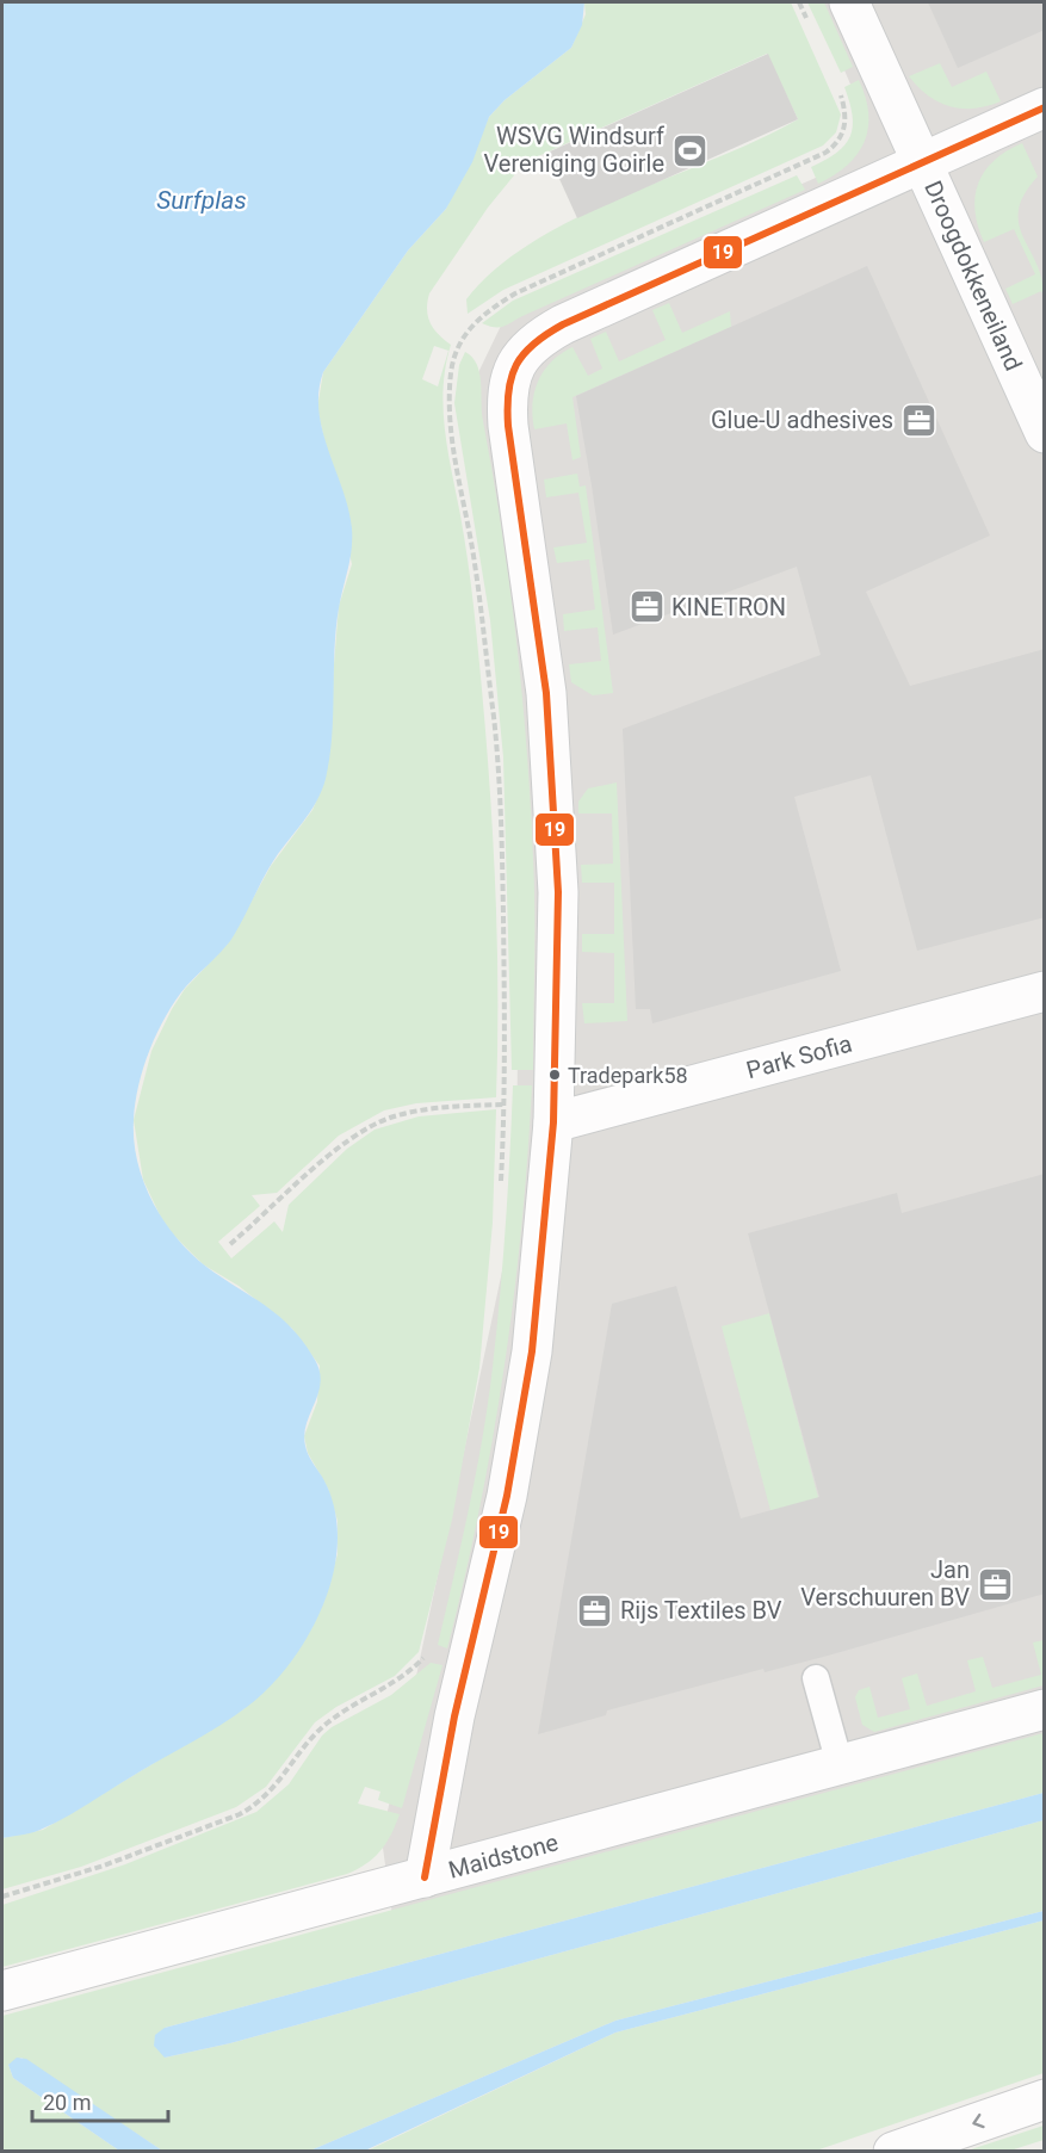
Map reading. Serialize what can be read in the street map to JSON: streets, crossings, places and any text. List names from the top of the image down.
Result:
{
  "streets": {
    "street": ["Droogdokkeneiland", "Park Sofia", "Maidstone"]
  },
  "water": ["Surfplas"],
  "places": {
    "sports": ["WSVG Windsurf Vereniging Goirle"],
    "office": [
      "Glue-U adhesives",
      "KINETRON",
      "Jan Verschuuren BV",
      "Rijs Textiles BV"
    ],
    "other": ["Tradepark58"]
  },
  "lines": ["transit line 19"],
  "scale_bar": "20 m"
}
